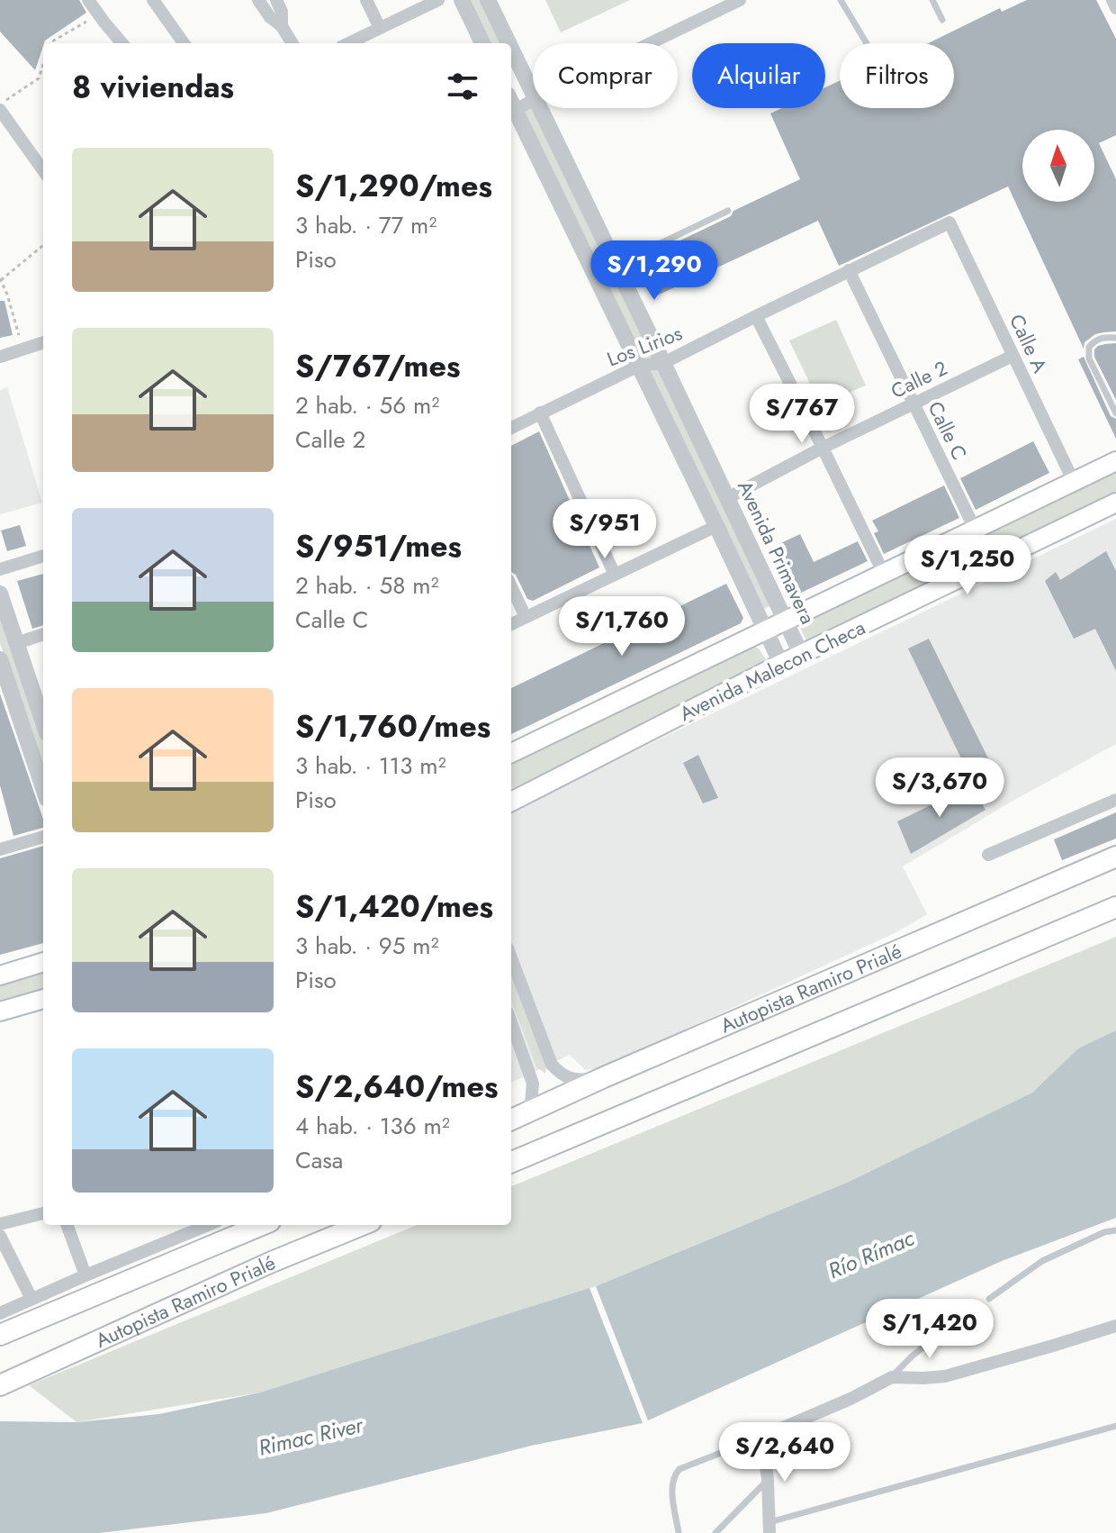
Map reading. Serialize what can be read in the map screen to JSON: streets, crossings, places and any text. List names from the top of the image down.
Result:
{
  "streets": {
    "highway": ["Autopista Ramiro Prialé"],
    "main road": ["Avenida Malecon Checa"],
    "street": [
      "Calle A",
      "Los Lirios",
      "Calle 2",
      "Calle C",
      "Avenida Primavera"
    ]
  },
  "crossings": [
    ["Calle A", "Los Lirios"],
    ["Calle A", "Calle 2"],
    ["Calle A", "Avenida Malecon Checa"],
    ["Los Lirios", "Calle C"],
    ["Los Lirios", "Avenida Primavera"],
    ["Calle 2", "Calle C"],
    ["Calle 2", "Avenida Primavera"],
    ["Calle C", "Avenida Malecon Checa"],
    ["Avenida Primavera", "Avenida Malecon Checa"]
  ],
  "water": ["Río Rímac", "Rimac River"],
  "north": "top",
  "page": {
    "chip": ["Comprar", "Alquilar", "Filtros"],
    "heading": "8 viviendas",
    "list": [
      {
        "name": "S/1,290/mes",
        "note": "3 hab. · 77 m² · Piso"
      },
      {
        "name": "S/767/mes",
        "note": "2 hab. · 56 m² · Calle 2"
      },
      {
        "name": "S/951/mes",
        "note": "2 hab. · 58 m² · Calle C"
      },
      {
        "name": "S/1,760/mes",
        "note": "3 hab. · 113 m² · Piso"
      },
      {
        "name": "S/1,420/mes",
        "note": "3 hab. · 95 m² · Piso"
      },
      {
        "name": "S/2,640/mes",
        "note": "4 hab. · 136 m² · Casa"
      }
    ],
    "price": [
      "S/1,290",
      "S/767",
      "S/951",
      "S/1,250",
      "S/1,760",
      "S/3,670",
      "S/1,420",
      "S/2,640"
    ]
  }
}
